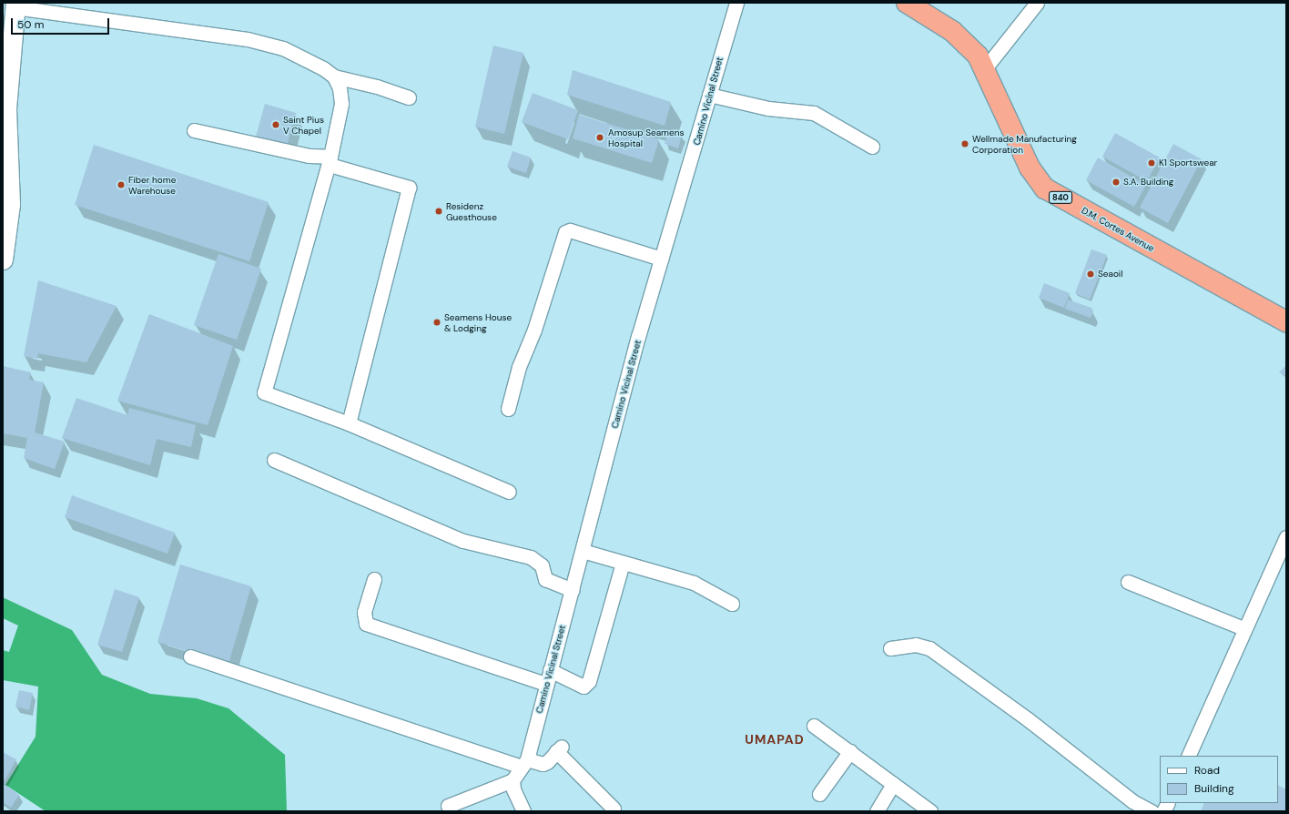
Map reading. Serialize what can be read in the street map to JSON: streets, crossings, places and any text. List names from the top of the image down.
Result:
{
  "streets": {
    "highway": ["840", "D.M. Cortes Avenue"],
    "street": ["Camino Vicinal Street"]
  },
  "districts": ["UMAPAD"],
  "places": [
    "Saint Pius V Chapel",
    "Amosup Seamens Hospital",
    "Wellmade Manufacturing Corporation",
    "K1 Sportswear",
    "S.A. Building",
    "Fiber home Warehouse",
    "Residenz Guesthouse",
    "Seaoil",
    "Seamens House & Lodging"
  ],
  "legend": ["Road", "Building"],
  "scale_bar": "50 m"
}
